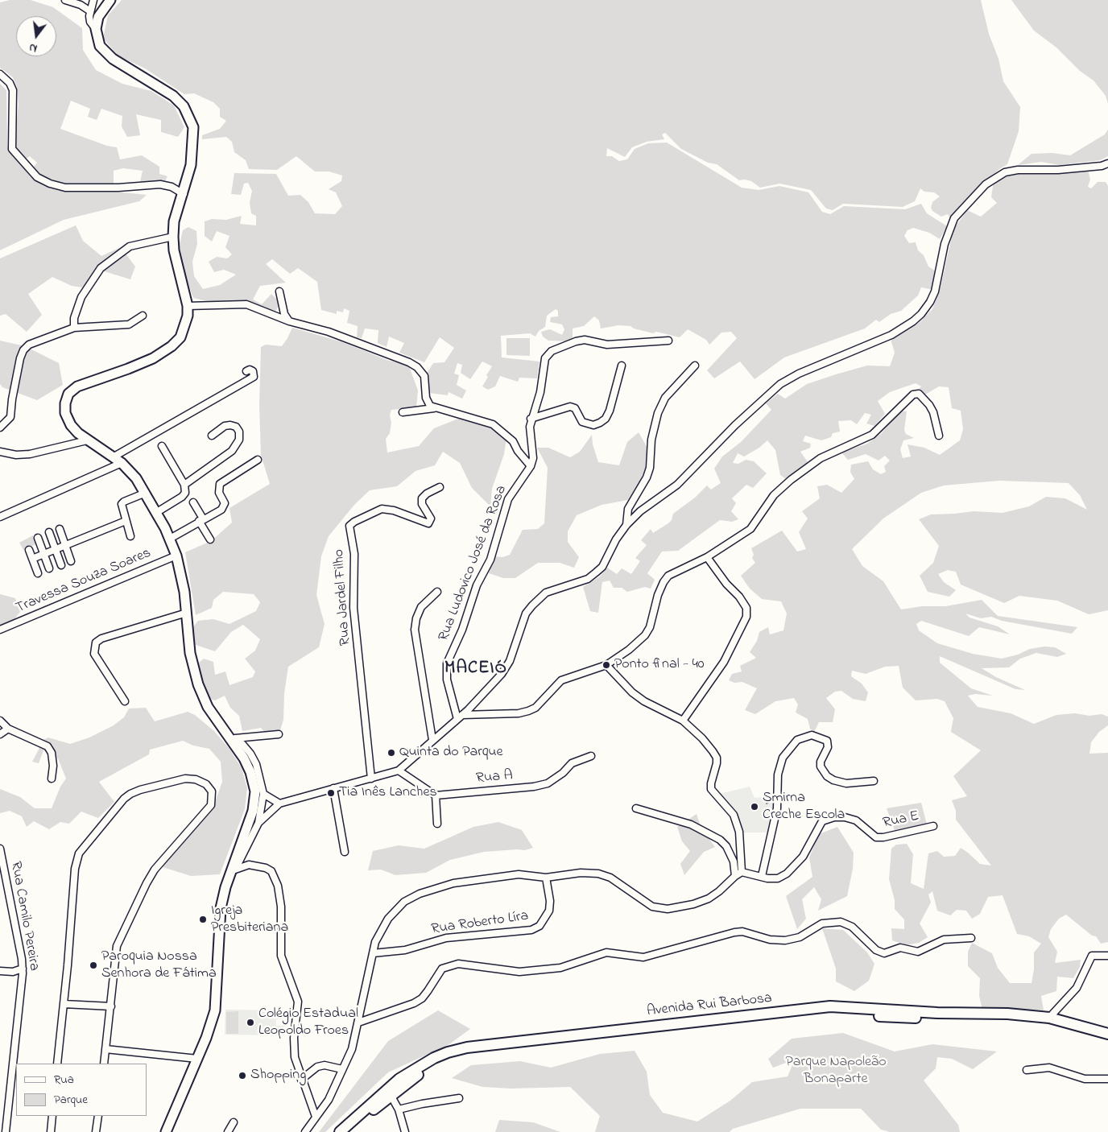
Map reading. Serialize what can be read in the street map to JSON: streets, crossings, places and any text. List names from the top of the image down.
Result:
{
  "streets": {
    "main road": ["Avenida Rui Barbosa"],
    "street": [
      "Rua Ludovico José da Rosa",
      "Travessa Souza Soares",
      "Rua Jardel Filho",
      "Rua A",
      "Rua E",
      "Rua Camilo Pereira",
      "Rua Roberto Líra"
    ]
  },
  "districts": ["MACEIÓ"],
  "parks": ["Parque Napoleão Bonaparte"],
  "places": [
    "Ponto final - 40",
    "Quinta do Parque",
    "Tia Inês Lanches",
    "Smirna Creche Escola",
    "Igreja Presbiteriana",
    "Paroquia Nossa Senhora de Fátima",
    "Colégio Estadual Leopoldo Froes",
    "Shopping"
  ],
  "legend": ["Rua", "Parque"],
  "north": "bottom"
}
